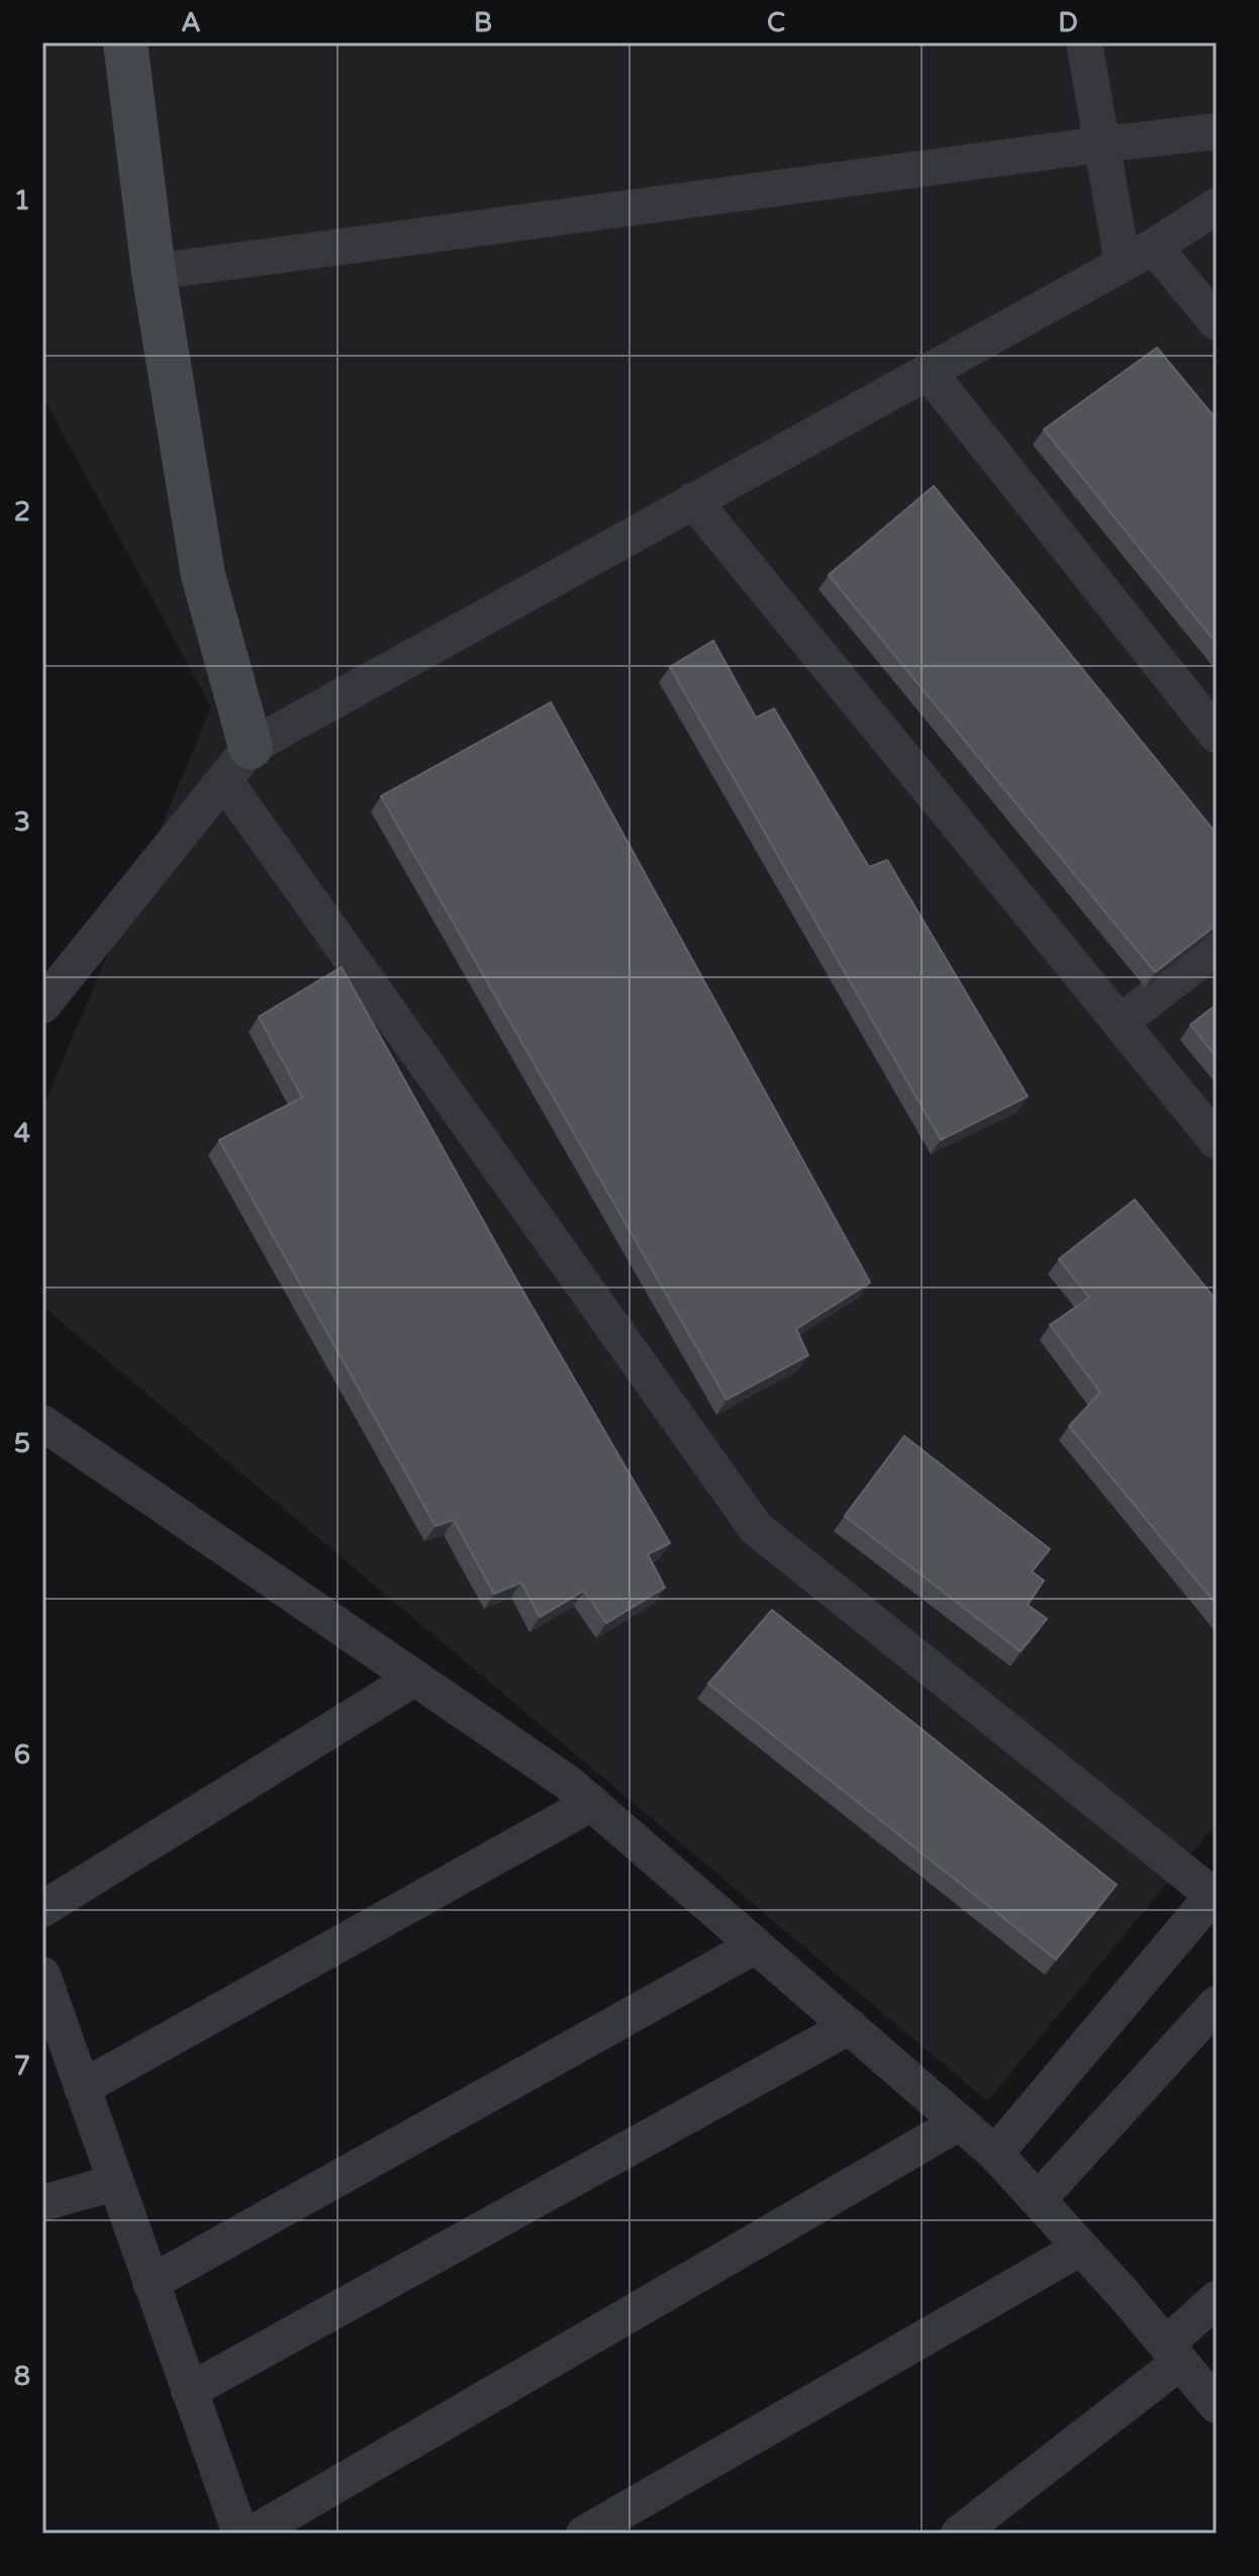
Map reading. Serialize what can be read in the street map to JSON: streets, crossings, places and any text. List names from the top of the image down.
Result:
{
  "grid": {
    "columns": [
      "A",
      "B",
      "C",
      "D"
    ],
    "rows": [
      "1",
      "2",
      "3",
      "4",
      "5",
      "6",
      "7",
      "8"
    ]
  }
}
